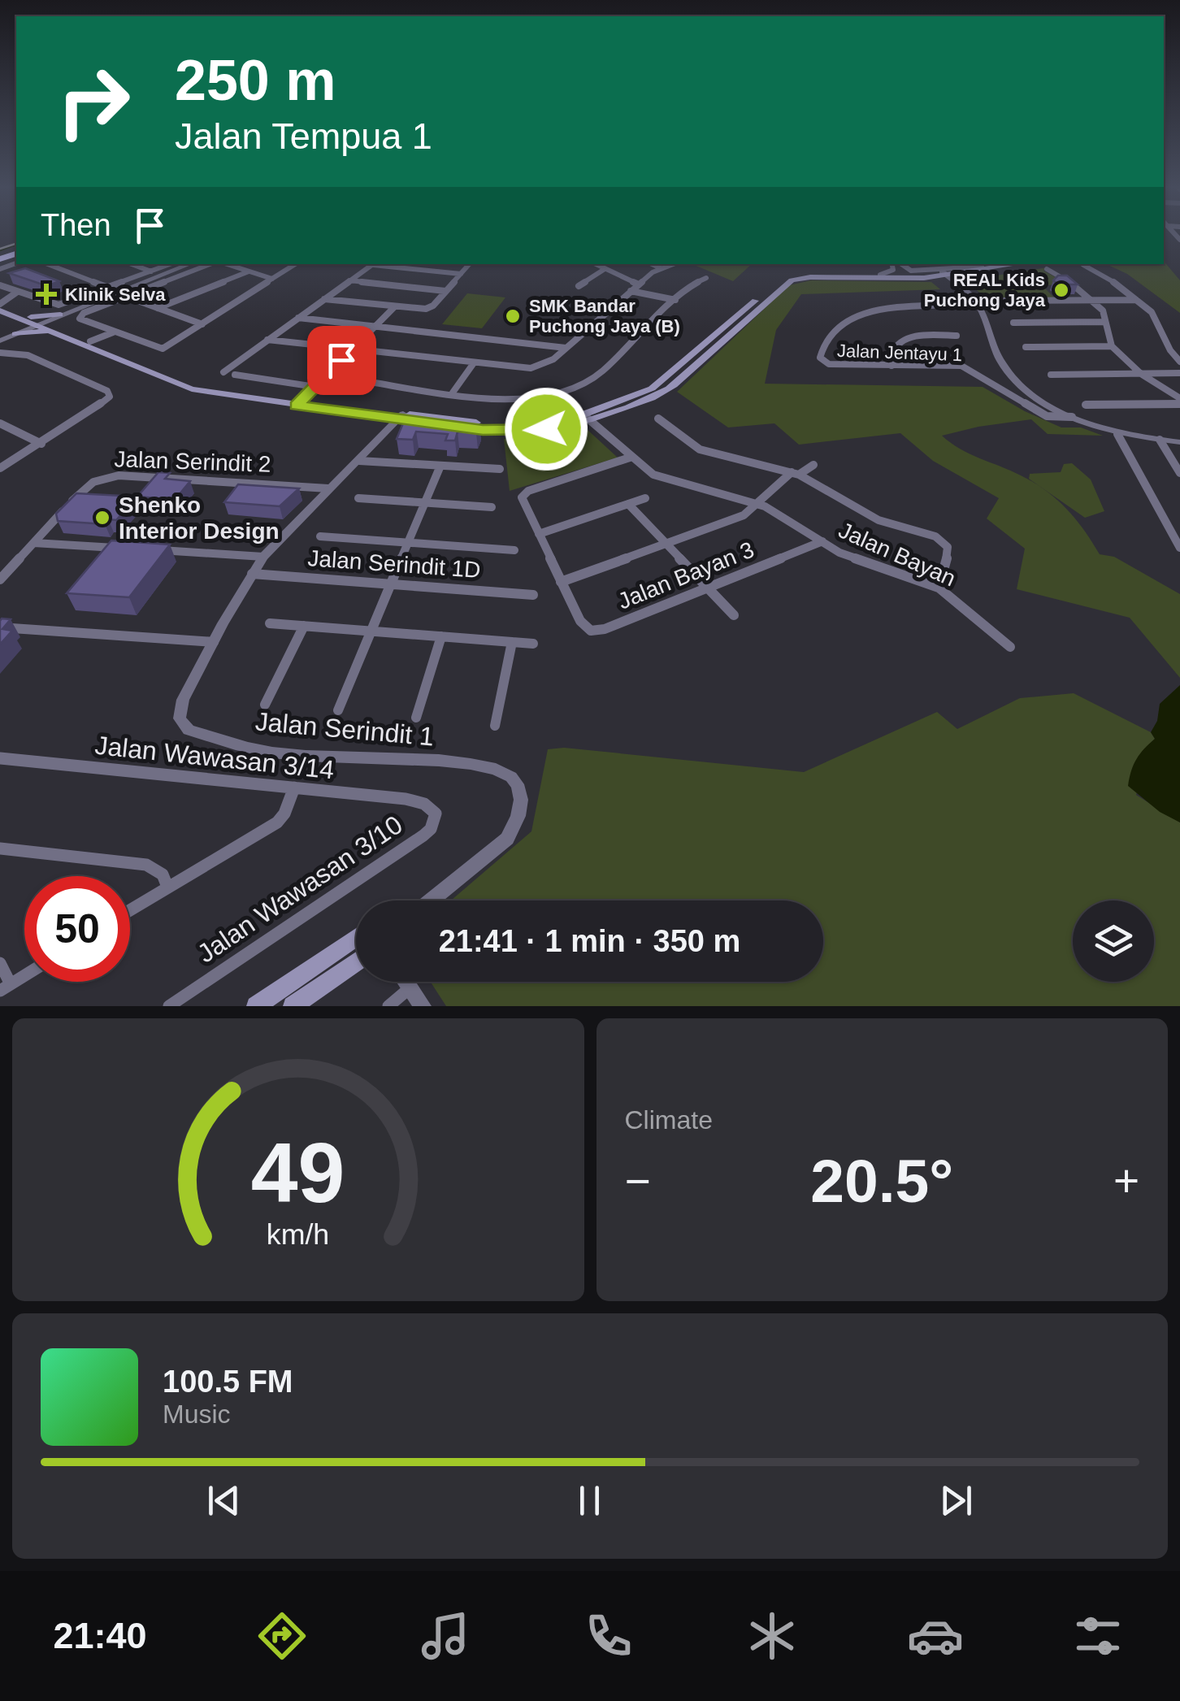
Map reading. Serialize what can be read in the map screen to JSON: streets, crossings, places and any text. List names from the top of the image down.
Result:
{
  "streets": {
    "street": [
      "Jalan Jentayu 1",
      "Jalan Serindit 2",
      "Jalan Bayan",
      "Jalan Serindit 1D",
      "Jalan Bayan 3",
      "Jalan Serindit 1",
      "Jalan Wawasan 3/14",
      "Jalan Wawasan 3/10"
    ]
  },
  "crossings": [
    ["Jalan Serindit 2", "Jalan Serindit 1"],
    ["Jalan Bayan", "Jalan Bayan 3"],
    ["Jalan Serindit 1D", "Jalan Serindit 1"],
    ["Jalan Wawasan 3/14", "Jalan Wawasan 3/10"]
  ],
  "places": {
    "other": ["REAL Kids Puchong Jaya", "SMK Bandar Puchong Jaya (B)", "Shenko Interior Design"],
    "health": ["Klinik Selva"]
  },
  "page": {
    "turn": ["250 m", "Jalan Tempua 1"],
    "then": "Then",
    "limit": "50",
    "trip": "21:41 · 1 min · 350 m",
    "tile": "Climate",
    "heat": ["−", "20.5°", "+"],
    "song": ["100.5 FM", "Music"],
    "tabs": "21:40",
    "gauge": ["49", "km/h"]
  }
}
